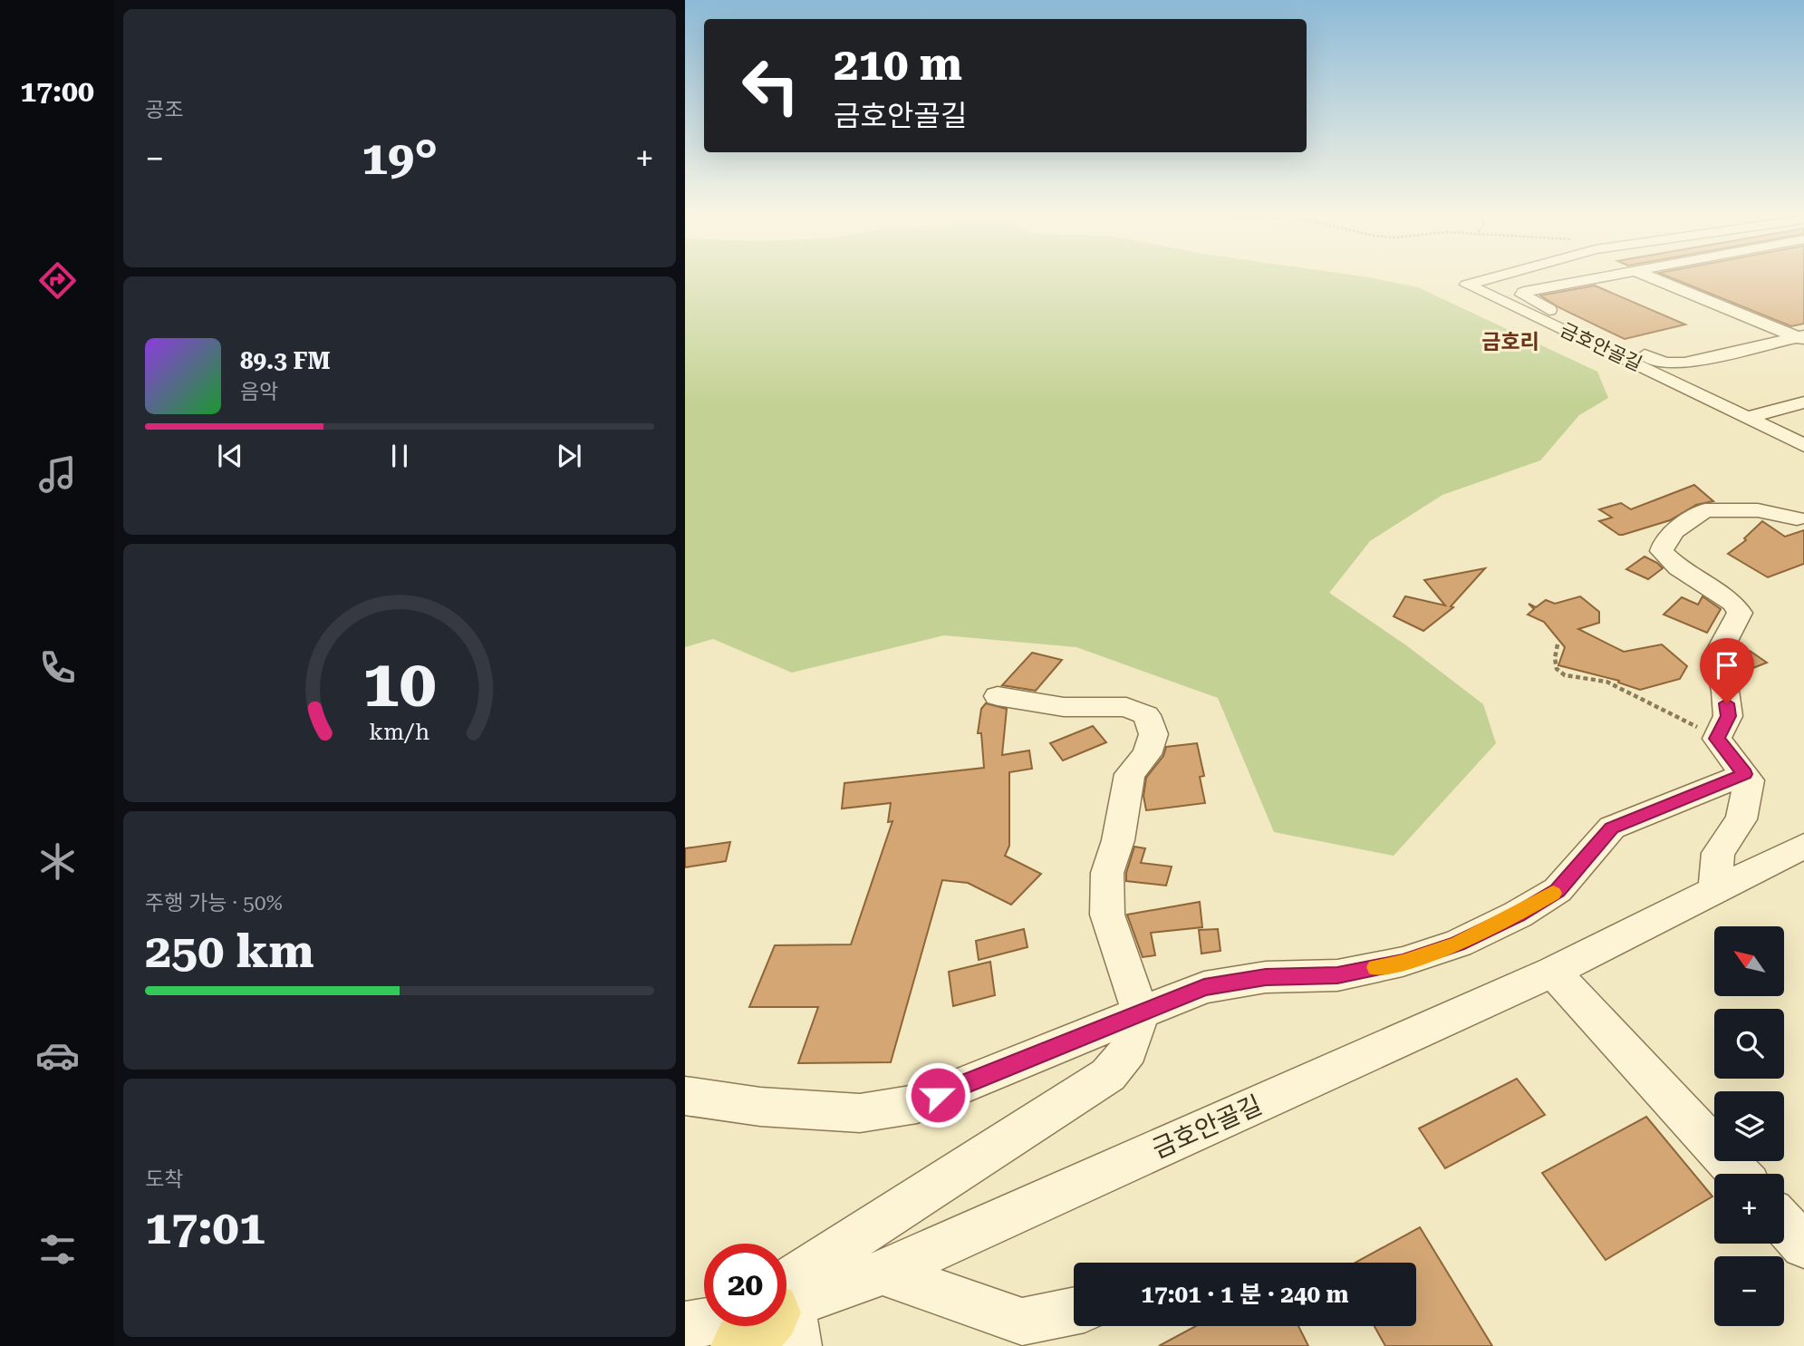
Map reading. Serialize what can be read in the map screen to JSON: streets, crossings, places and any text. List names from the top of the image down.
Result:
{
  "streets": {
    "street": ["금호안골길"]
  },
  "districts": ["금호리"],
  "north": "top left",
  "page": {
    "tabs": "17:00",
    "tile": [
      "공조",
      ["주행 가능 · 50%", "250 km"],
      ["도착", "17:01"]
    ],
    "turn": ["210 m", "금호안골길"],
    "heat": ["−", "19°", "+"],
    "song": ["89.3 FM", "음악"],
    "map_buttons": ["+", "−"],
    "limit": "20",
    "trip": "17:01 · 1 분 · 240 m",
    "gauge": ["10", "km/h"]
  }
}
